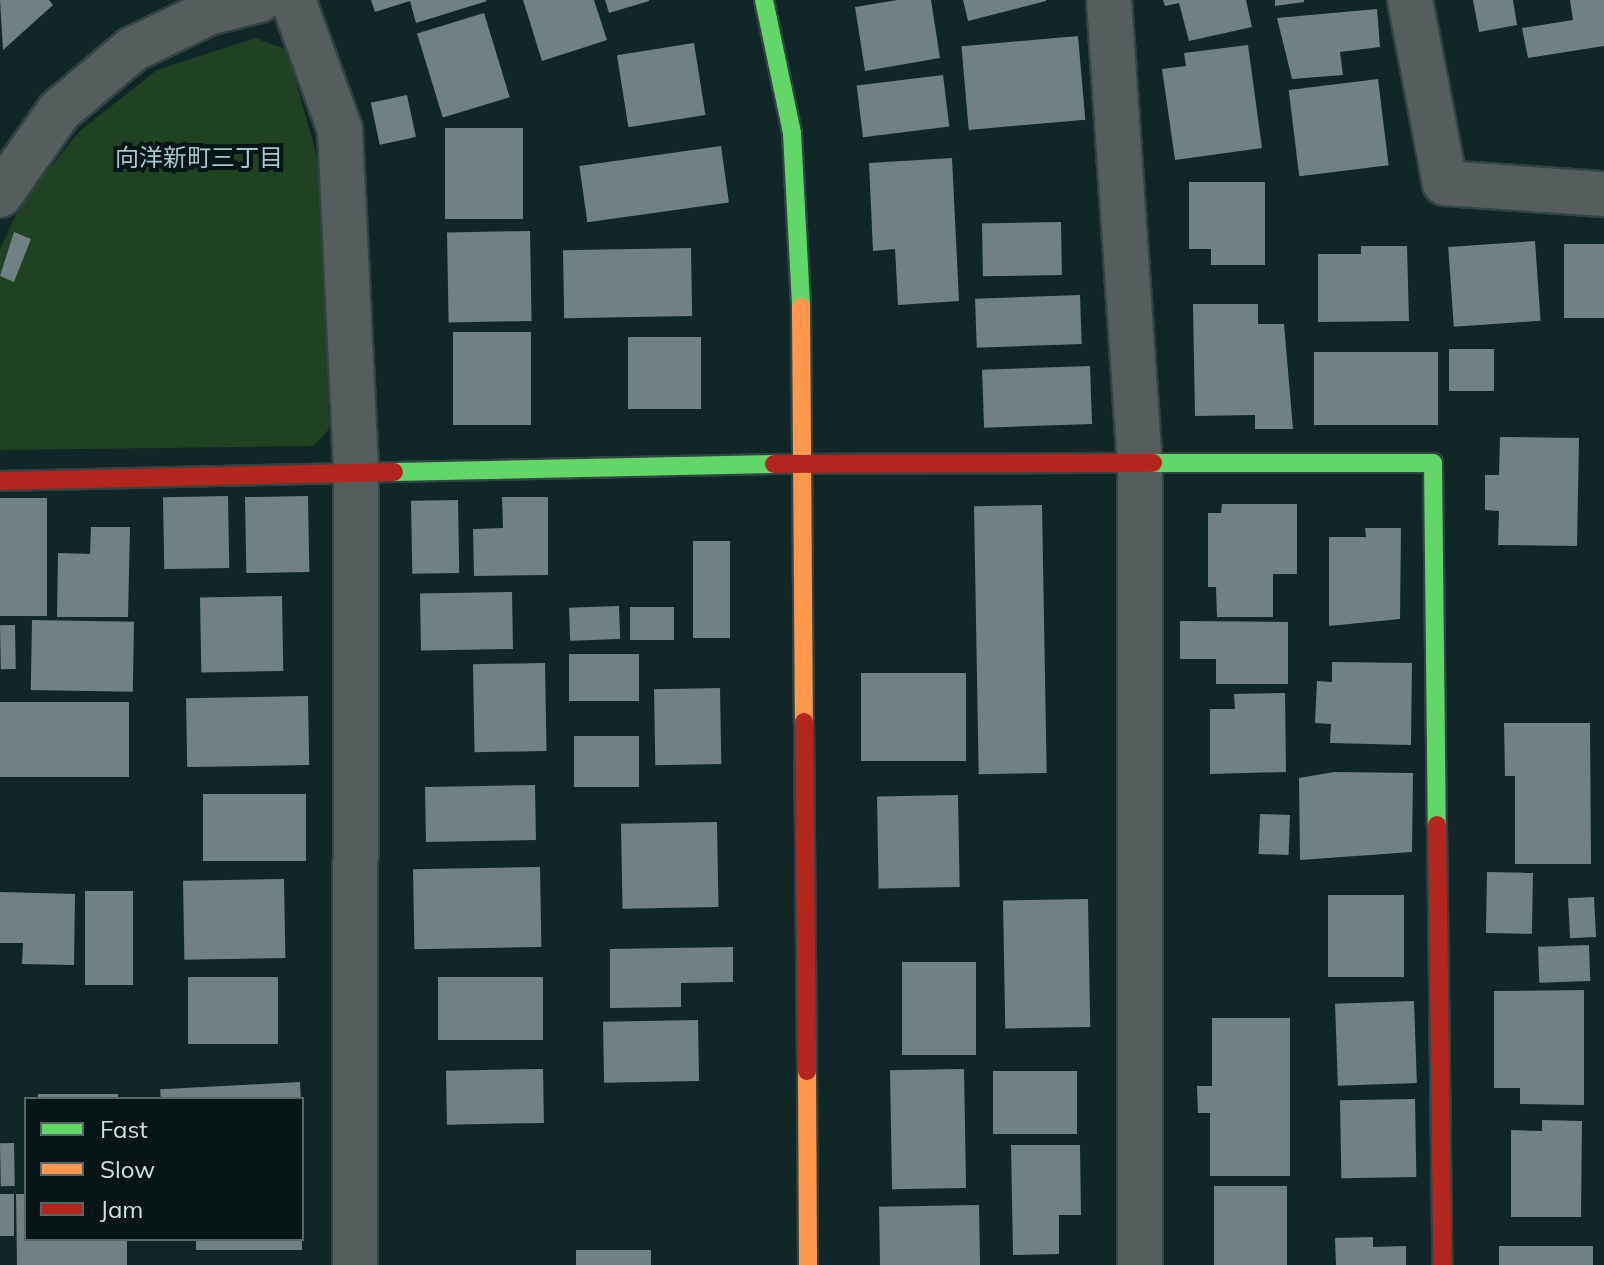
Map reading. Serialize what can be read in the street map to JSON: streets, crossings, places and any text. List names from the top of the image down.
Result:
{
  "districts": ["向洋新町三丁目"],
  "legend": ["Fast", "Slow", "Jam"]
}
